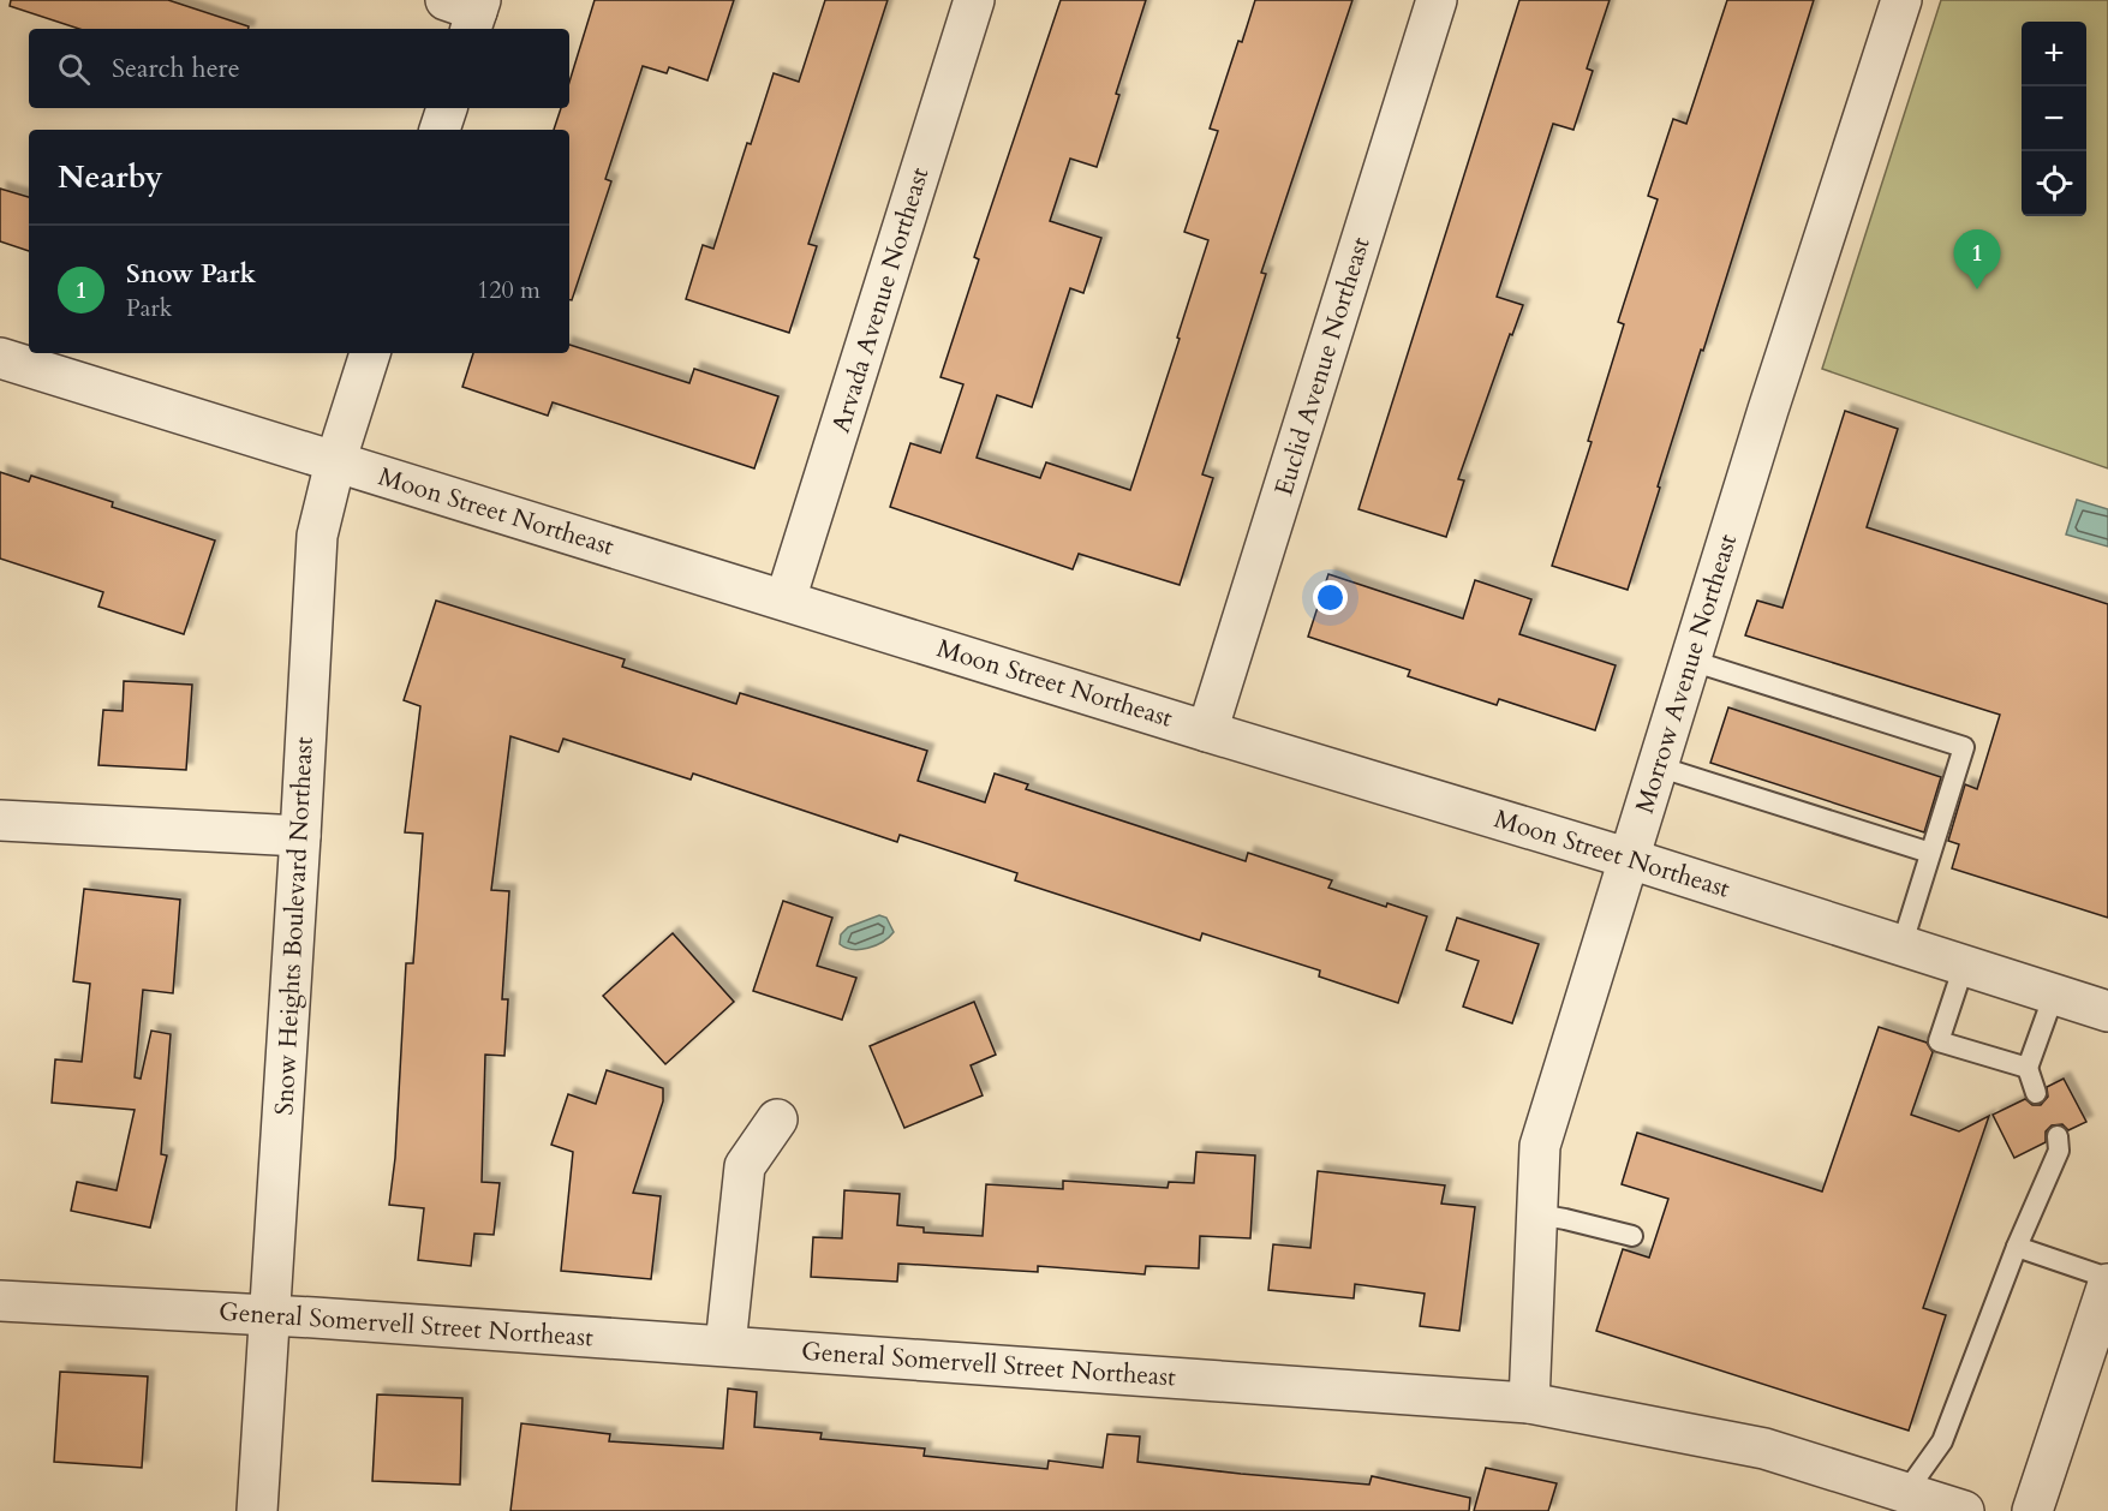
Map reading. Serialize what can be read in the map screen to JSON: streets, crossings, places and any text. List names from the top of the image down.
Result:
{
  "streets": {
    "street": [
      "Arvada Avenue Northeast",
      "Euclid Avenue Northeast",
      "Moon Street Northeast",
      "Morrow Avenue Northeast",
      "Snow Heights Boulevard Northeast",
      "General Somervell Street Northeast"
    ]
  },
  "crossings": [
    ["Arvada Avenue Northeast", "Moon Street Northeast"],
    ["Euclid Avenue Northeast", "Moon Street Northeast"],
    ["Moon Street Northeast", "Morrow Avenue Northeast"],
    ["Moon Street Northeast", "Snow Heights Boulevard Northeast"],
    ["Morrow Avenue Northeast", "General Somervell Street Northeast"],
    ["Snow Heights Boulevard Northeast", "General Somervell Street Northeast"]
  ],
  "page": {
    "map_buttons": ["+", "−"],
    "search": "Search here",
    "heading": "Nearby",
    "list": [
      {
        "mark": "1",
        "name": "Snow Park",
        "note": "Park",
        "value": "120 m"
      }
    ],
    "pins": "1"
  }
}
